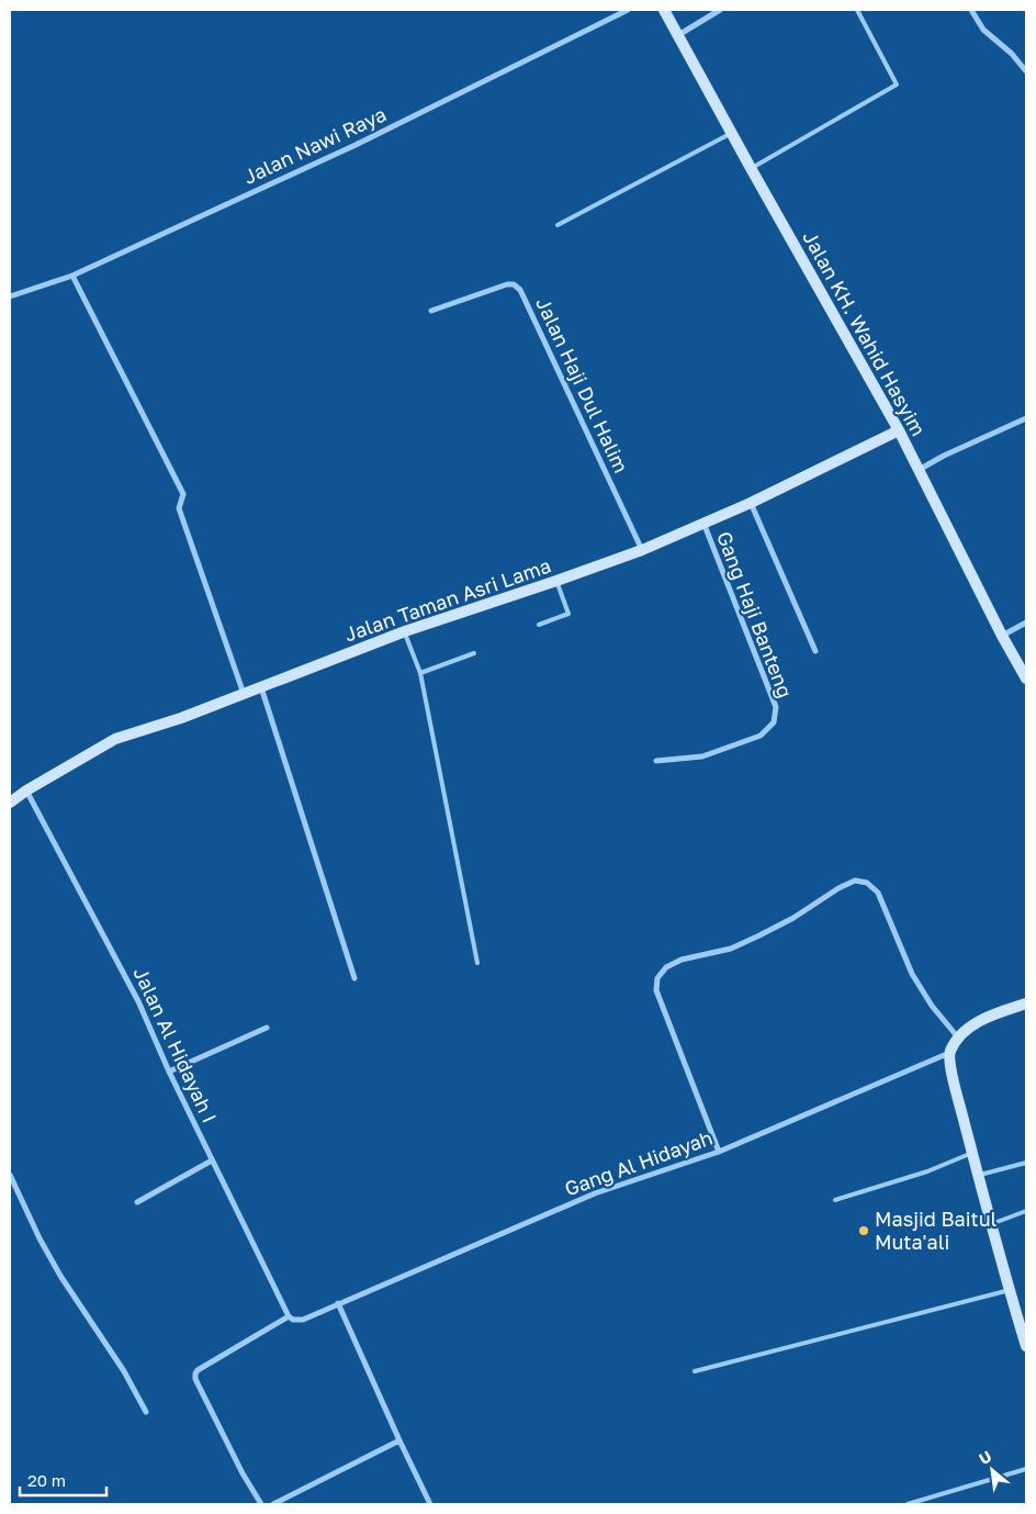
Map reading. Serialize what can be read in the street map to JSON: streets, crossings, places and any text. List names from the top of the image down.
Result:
{
  "streets": {
    "street": [
      "Jalan Nawi Raya",
      "Jalan KH. Wahid Hasyim",
      "Jalan Haji Dul Halim",
      "Jalan Taman Asri Lama",
      "Gang Haji Banteng",
      "Jalan Al Hidayah I",
      "Gang Al Hidayah"
    ]
  },
  "crossings": [
    ["Jalan KH. Wahid Hasyim", "Jalan Taman Asri Lama"],
    ["Jalan Haji Dul Halim", "Jalan Taman Asri Lama"],
    ["Jalan Taman Asri Lama", "Gang Haji Banteng"],
    ["Jalan Taman Asri Lama", "Jalan Al Hidayah I"],
    ["Jalan Al Hidayah I", "Gang Al Hidayah"]
  ],
  "places": ["Masjid Baitul Muta'ali"],
  "scale_bar": "20 m",
  "north": "top left"
}
